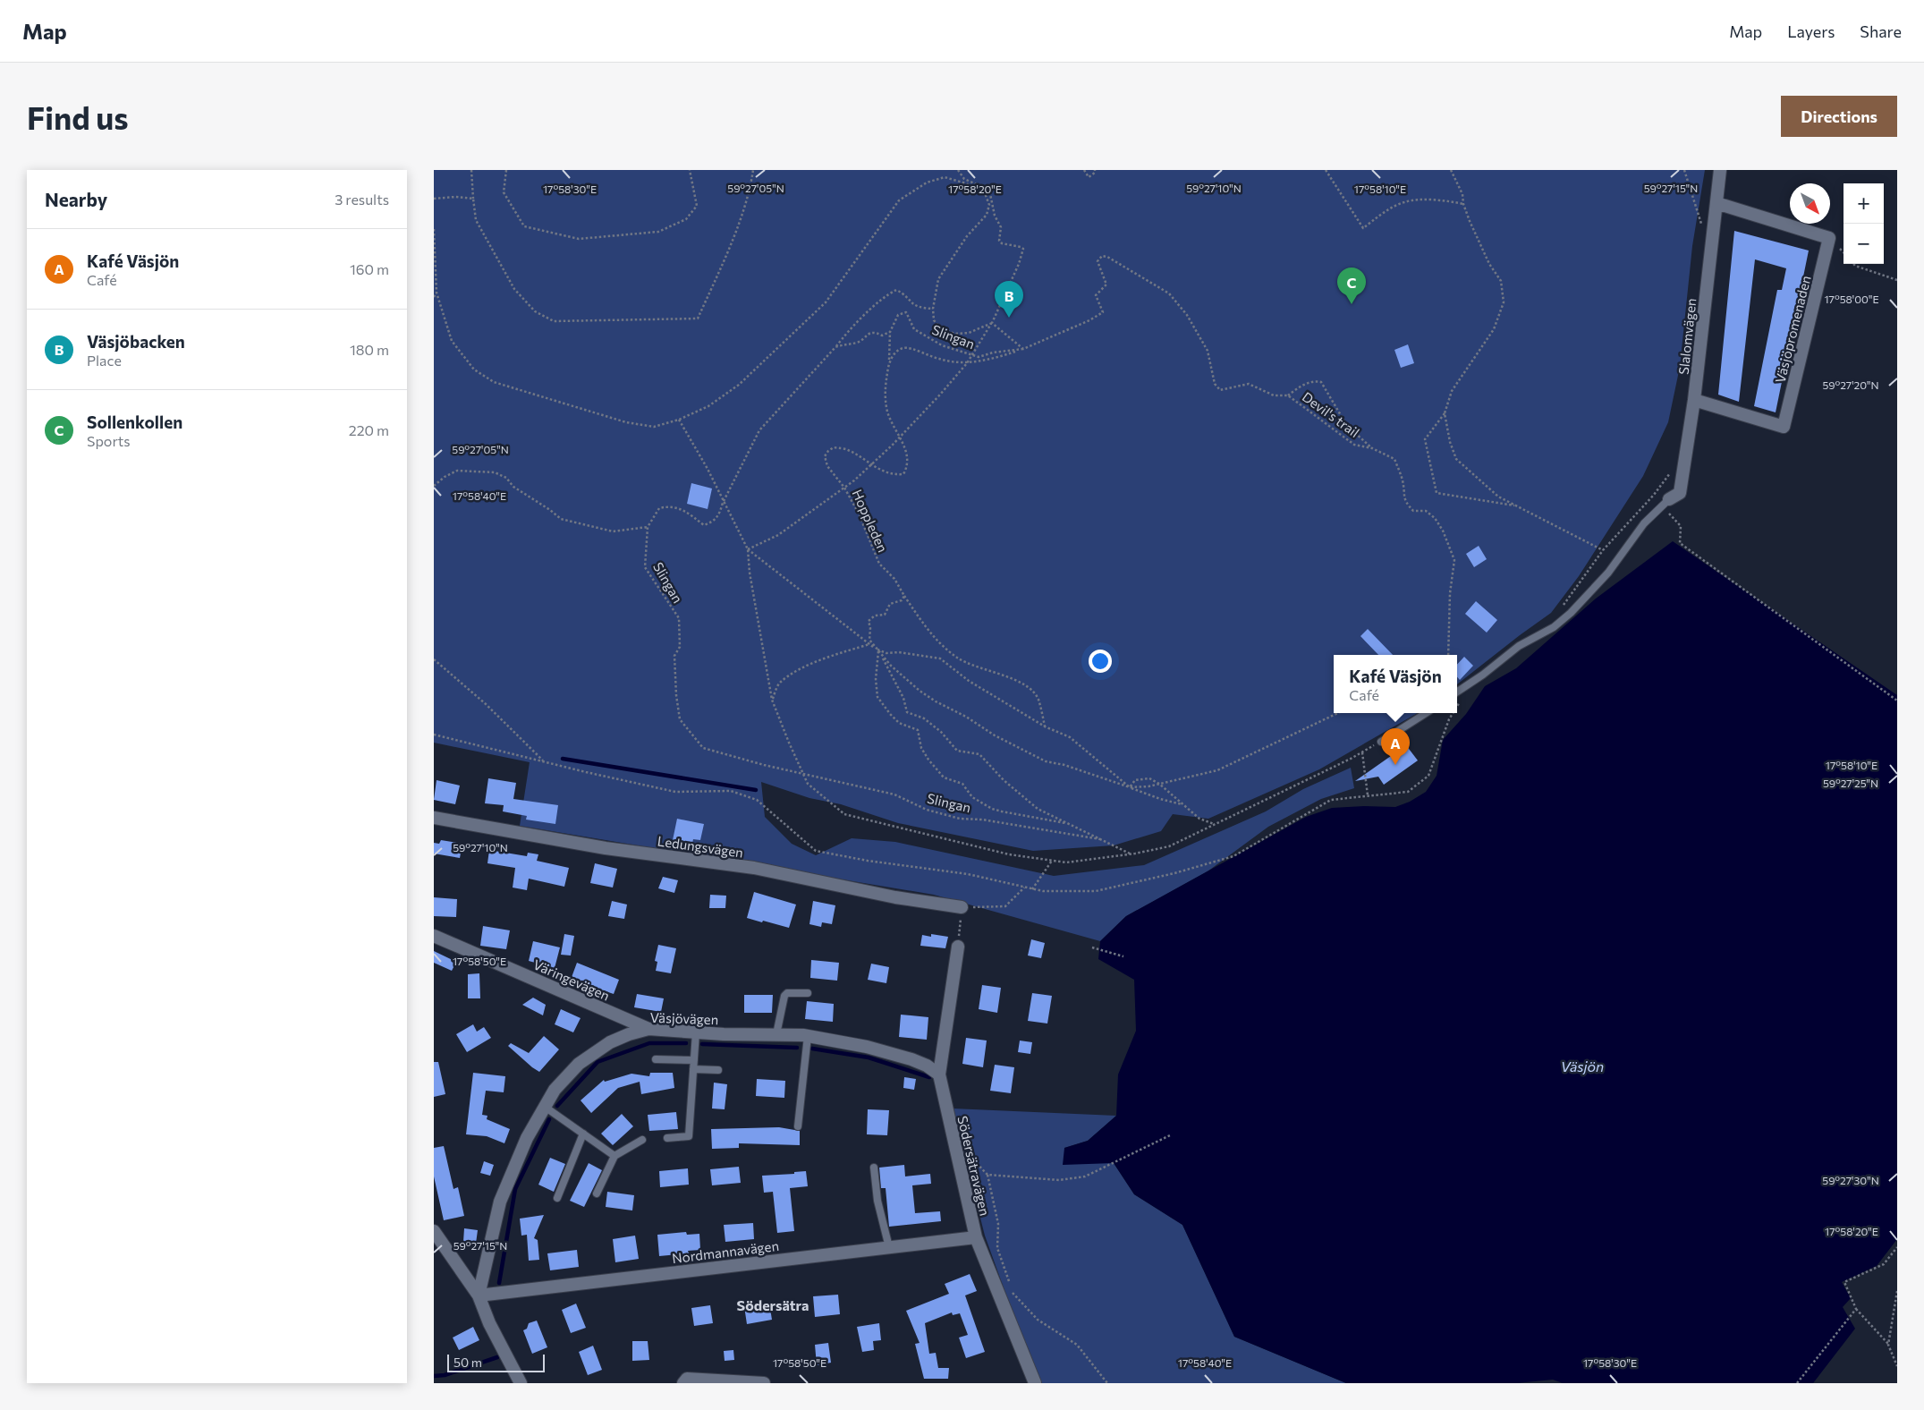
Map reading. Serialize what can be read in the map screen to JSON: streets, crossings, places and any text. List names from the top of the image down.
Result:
{
  "streets": {
    "street": [
      "Väsjöpromenaden",
      "Slalomvägen",
      "Ledungsvägen",
      "Väringevägen",
      "Väsjövägen",
      "Södersätravägen",
      "Nordmannavägen"
    ],
    "path": ["Slingan", "Devil's trail", "Hoppleden"]
  },
  "crossings": [
    ["Väsjöpromenaden", "Slalomvägen"],
    ["Slingan", "Devil's trail"],
    ["Slingan", "Hoppleden"],
    ["Väringevägen", "Väsjövägen"],
    ["Väsjövägen", "Södersätravägen"],
    ["Väsjövägen", "Nordmannavägen"],
    ["Södersätravägen", "Nordmannavägen"]
  ],
  "districts": ["Södersätra"],
  "water": ["Väsjön"],
  "scale_bar": "50 m",
  "north": "bottom right",
  "page": {
    "header": "Map",
    "nav": ["Map", "Layers", "Share"],
    "buttons": "Directions",
    "title": "Find us",
    "heading": ["Nearby", "3 results"],
    "map_buttons": ["+", "−"],
    "list": [
      {
        "mark": "A",
        "name": "Kafé Väsjön",
        "note": "Café",
        "value": "160 m"
      },
      {
        "mark": "B",
        "name": "Väsjöbacken",
        "note": "Place",
        "value": "180 m"
      },
      {
        "mark": "C",
        "name": "Sollenkollen",
        "note": "Sports",
        "value": "220 m"
      }
    ],
    "pins": ["C", "B", "A"],
    "popup": ["Kafé Väsjön", "Café"],
    "scale": "50 m"
  },
  "coordinates": [
    "59°27'05\"N",
    "59°27'10\"N",
    "59°27'15\"N",
    "17°58'20\"E",
    "17°58'10\"E",
    "17°58'30\"E",
    "17°58'00\"E",
    "59°27'20\"N",
    "17°58'40\"E",
    "59°27'25\"N",
    "17°58'50\"E",
    "59°27'30\"N"
  ]
}
